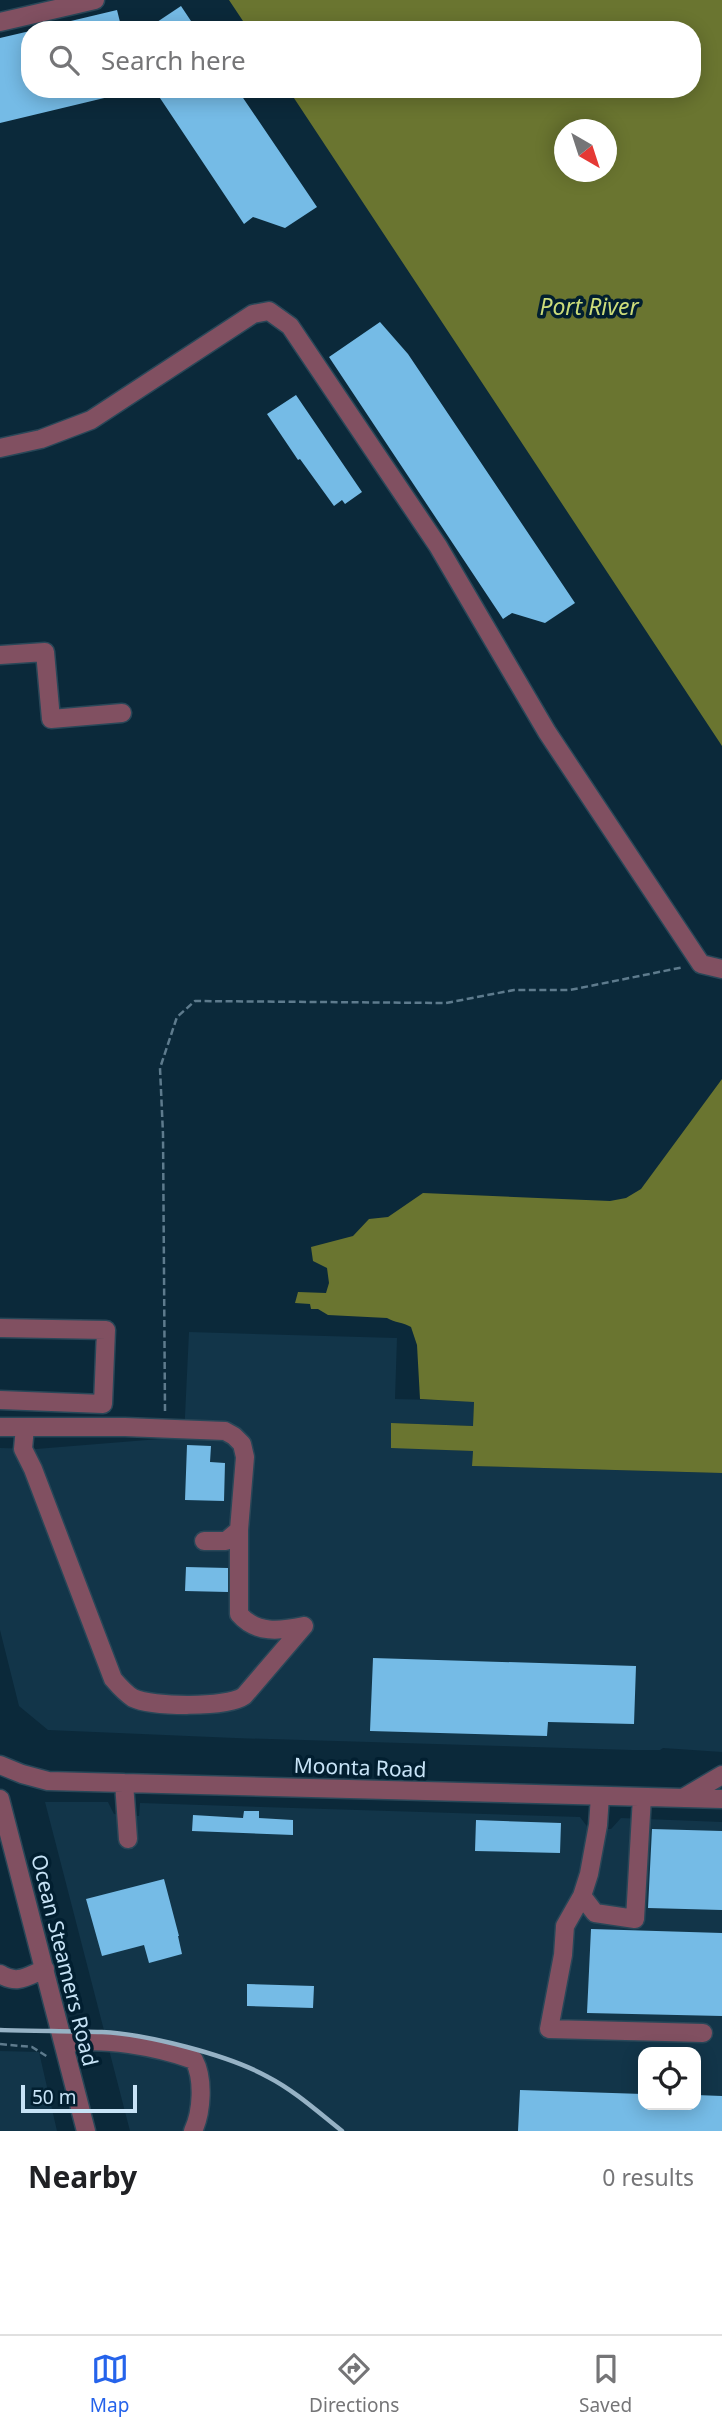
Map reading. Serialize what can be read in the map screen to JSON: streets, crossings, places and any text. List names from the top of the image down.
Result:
{
  "streets": {
    "street": ["Moonta Road", "Ocean Steamers Road"]
  },
  "water": ["Port River"],
  "scale_bar": "50 m",
  "north": "bottom right",
  "page": {
    "search": "Search here",
    "scale": "50 m",
    "heading": ["Nearby", "0 results"],
    "nav": ["Map", "Directions", "Saved"]
  }
}
